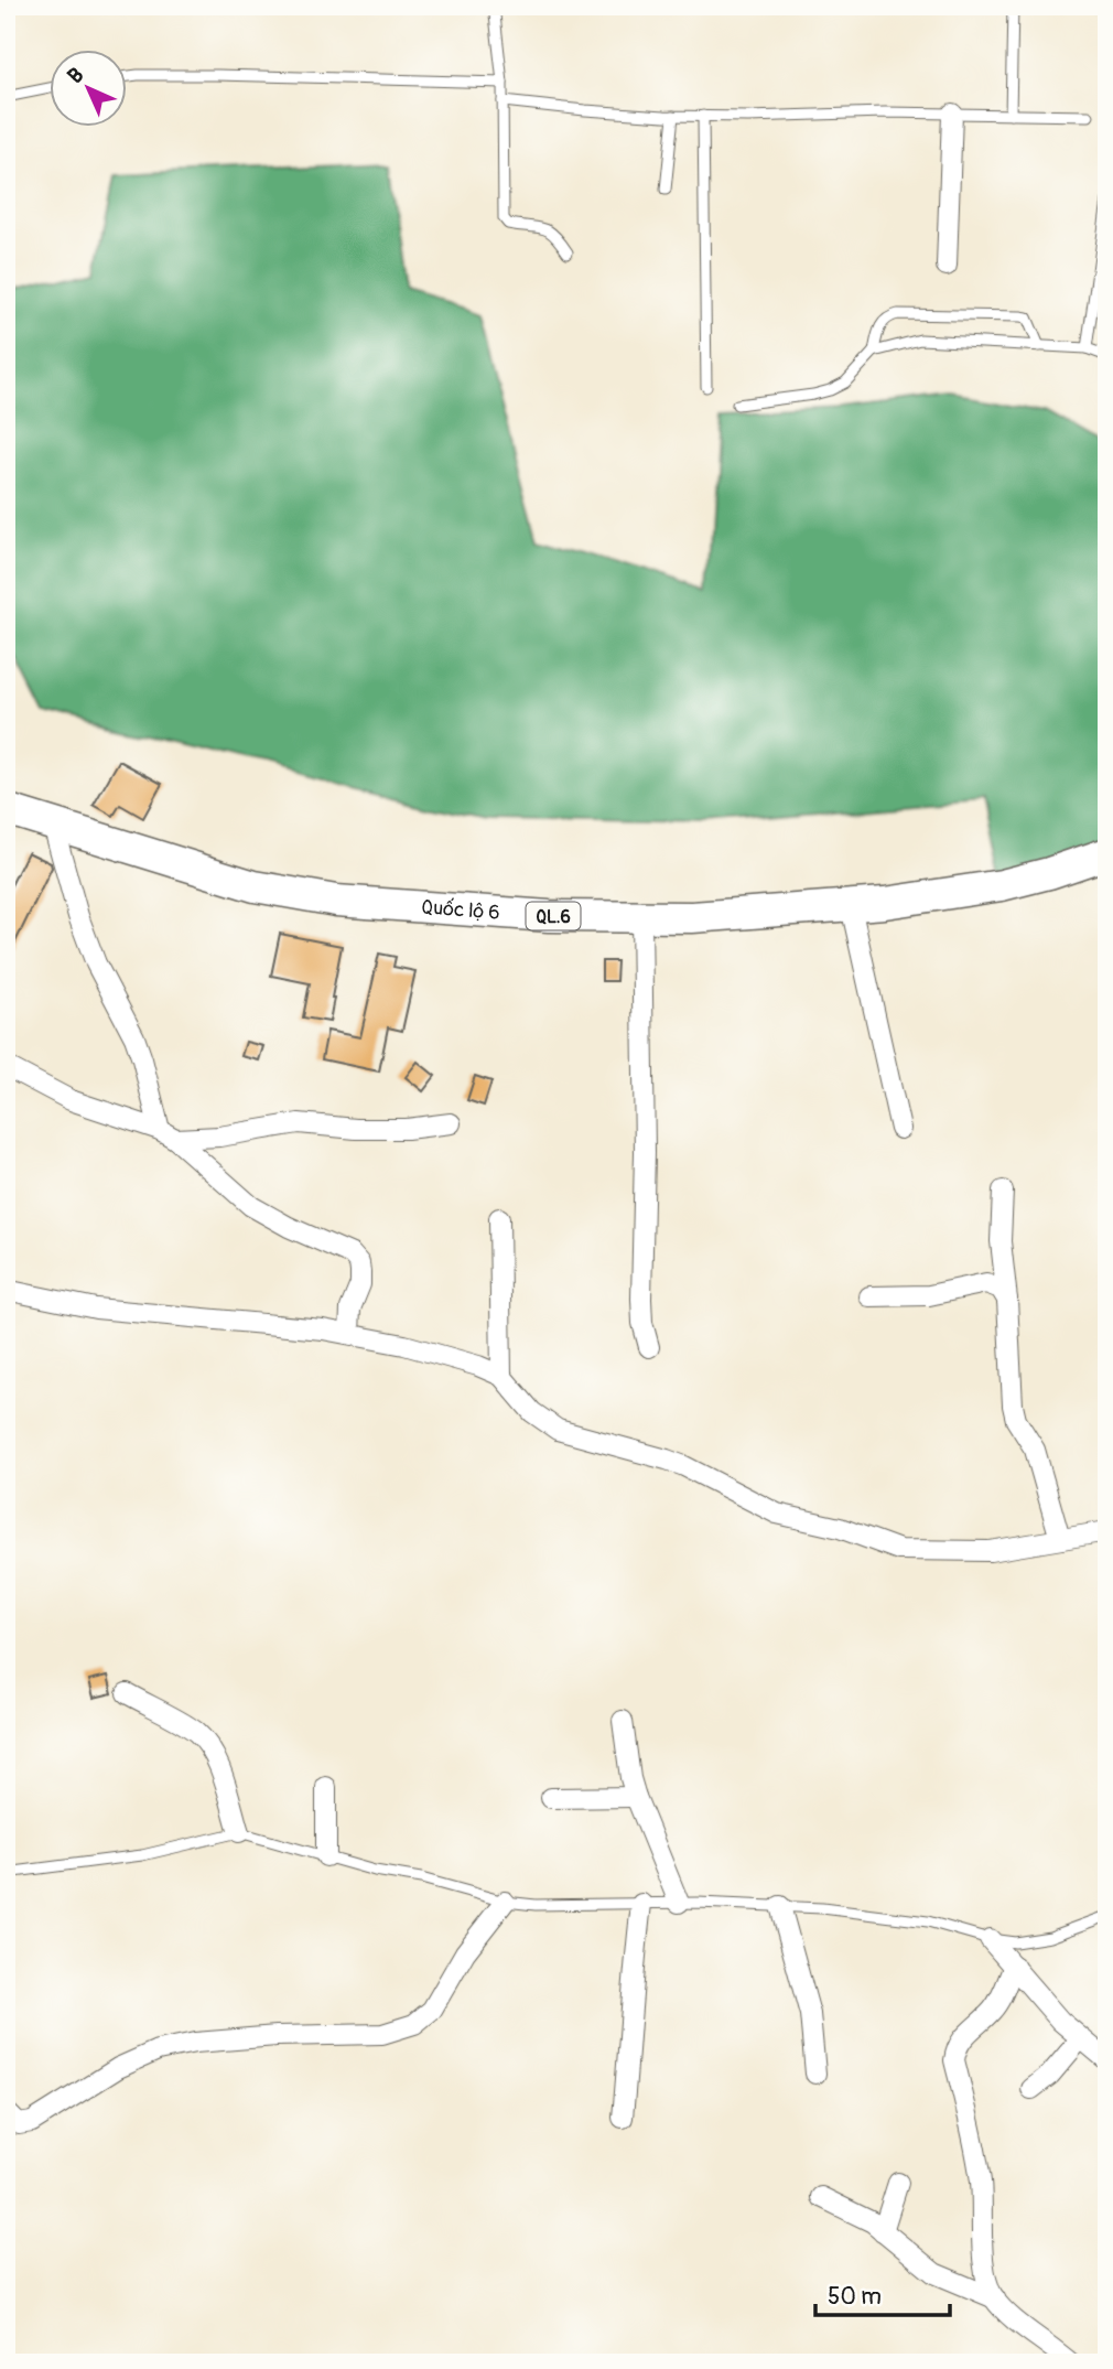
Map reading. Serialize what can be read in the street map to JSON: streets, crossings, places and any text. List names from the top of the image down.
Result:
{
  "streets": {
    "highway": ["Quốc lộ 6", "QL.6"]
  },
  "scale_bar": "50 m",
  "north": "top left"
}
